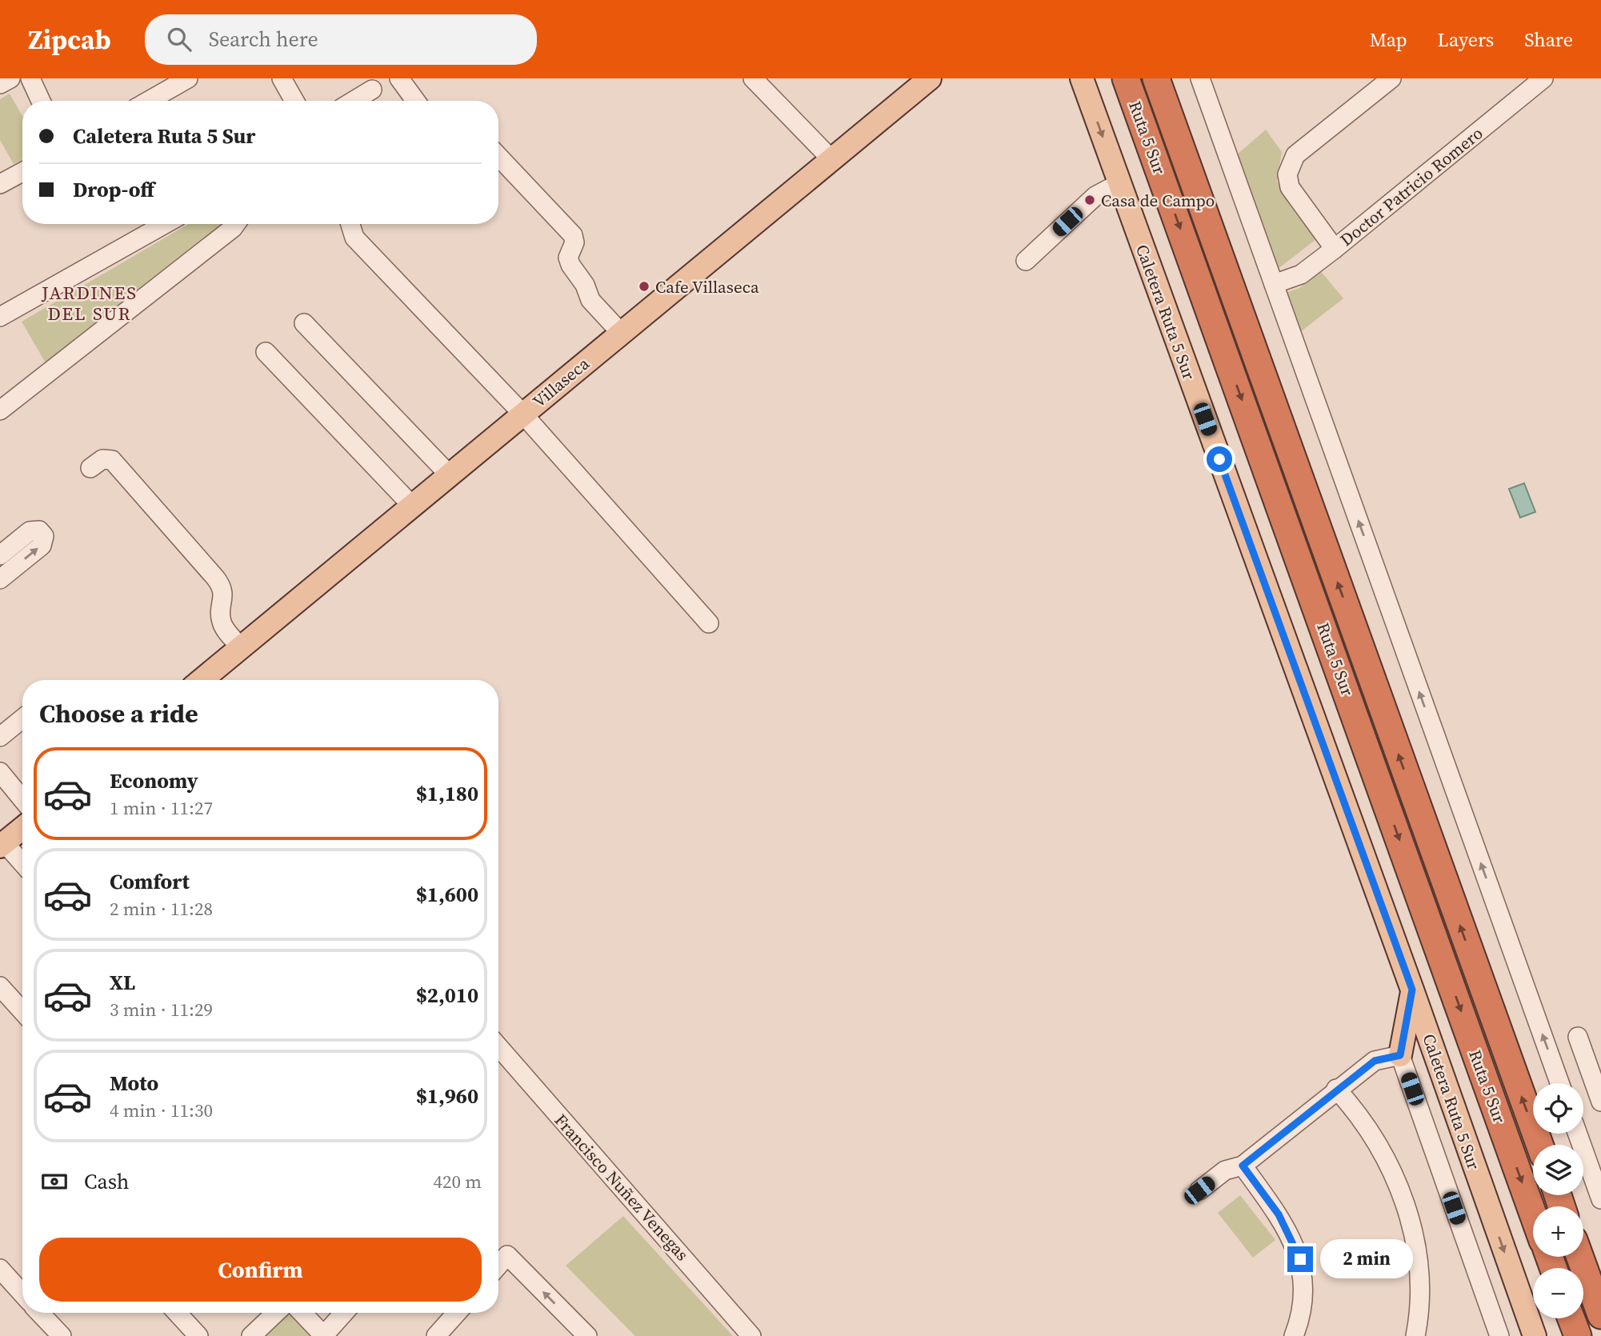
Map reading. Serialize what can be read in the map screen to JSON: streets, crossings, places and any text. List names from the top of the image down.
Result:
{
  "streets": {
    "highway": ["Ruta 5 Sur"],
    "main road": ["Caletera Ruta 5 Sur", "Villaseca"],
    "street": ["Doctor Patricio Romero", "Francisco Nuñez Venegas"]
  },
  "one_way": ["Caletera Ruta 5 Sur"],
  "districts": ["JARDINES DEL SUR"],
  "places": ["Casa de Campo", "Cafe Villaseca"],
  "page": {
    "header": "Zipcab",
    "search": "Search here",
    "nav": ["Map", "Layers", "Share"],
    "banner": ["Caletera Ruta 5 Sur", "Drop-off"],
    "heading": "Choose a ride",
    "list": [
      {
        "name": "Economy",
        "note": "1 min · 11:27",
        "value": "$1,180"
      },
      {
        "name": "Comfort",
        "note": "2 min · 11:28",
        "value": "$1,600"
      },
      {
        "name": "XL",
        "note": "3 min · 11:29",
        "value": "$2,010"
      },
      {
        "name": "Moto",
        "note": "4 min · 11:30",
        "value": "$1,960"
      }
    ],
    "map_buttons": ["+", "−"],
    "pay": ["Cash", "420 m"],
    "buttons": "Confirm",
    "bubble": "2 min"
  }
}
